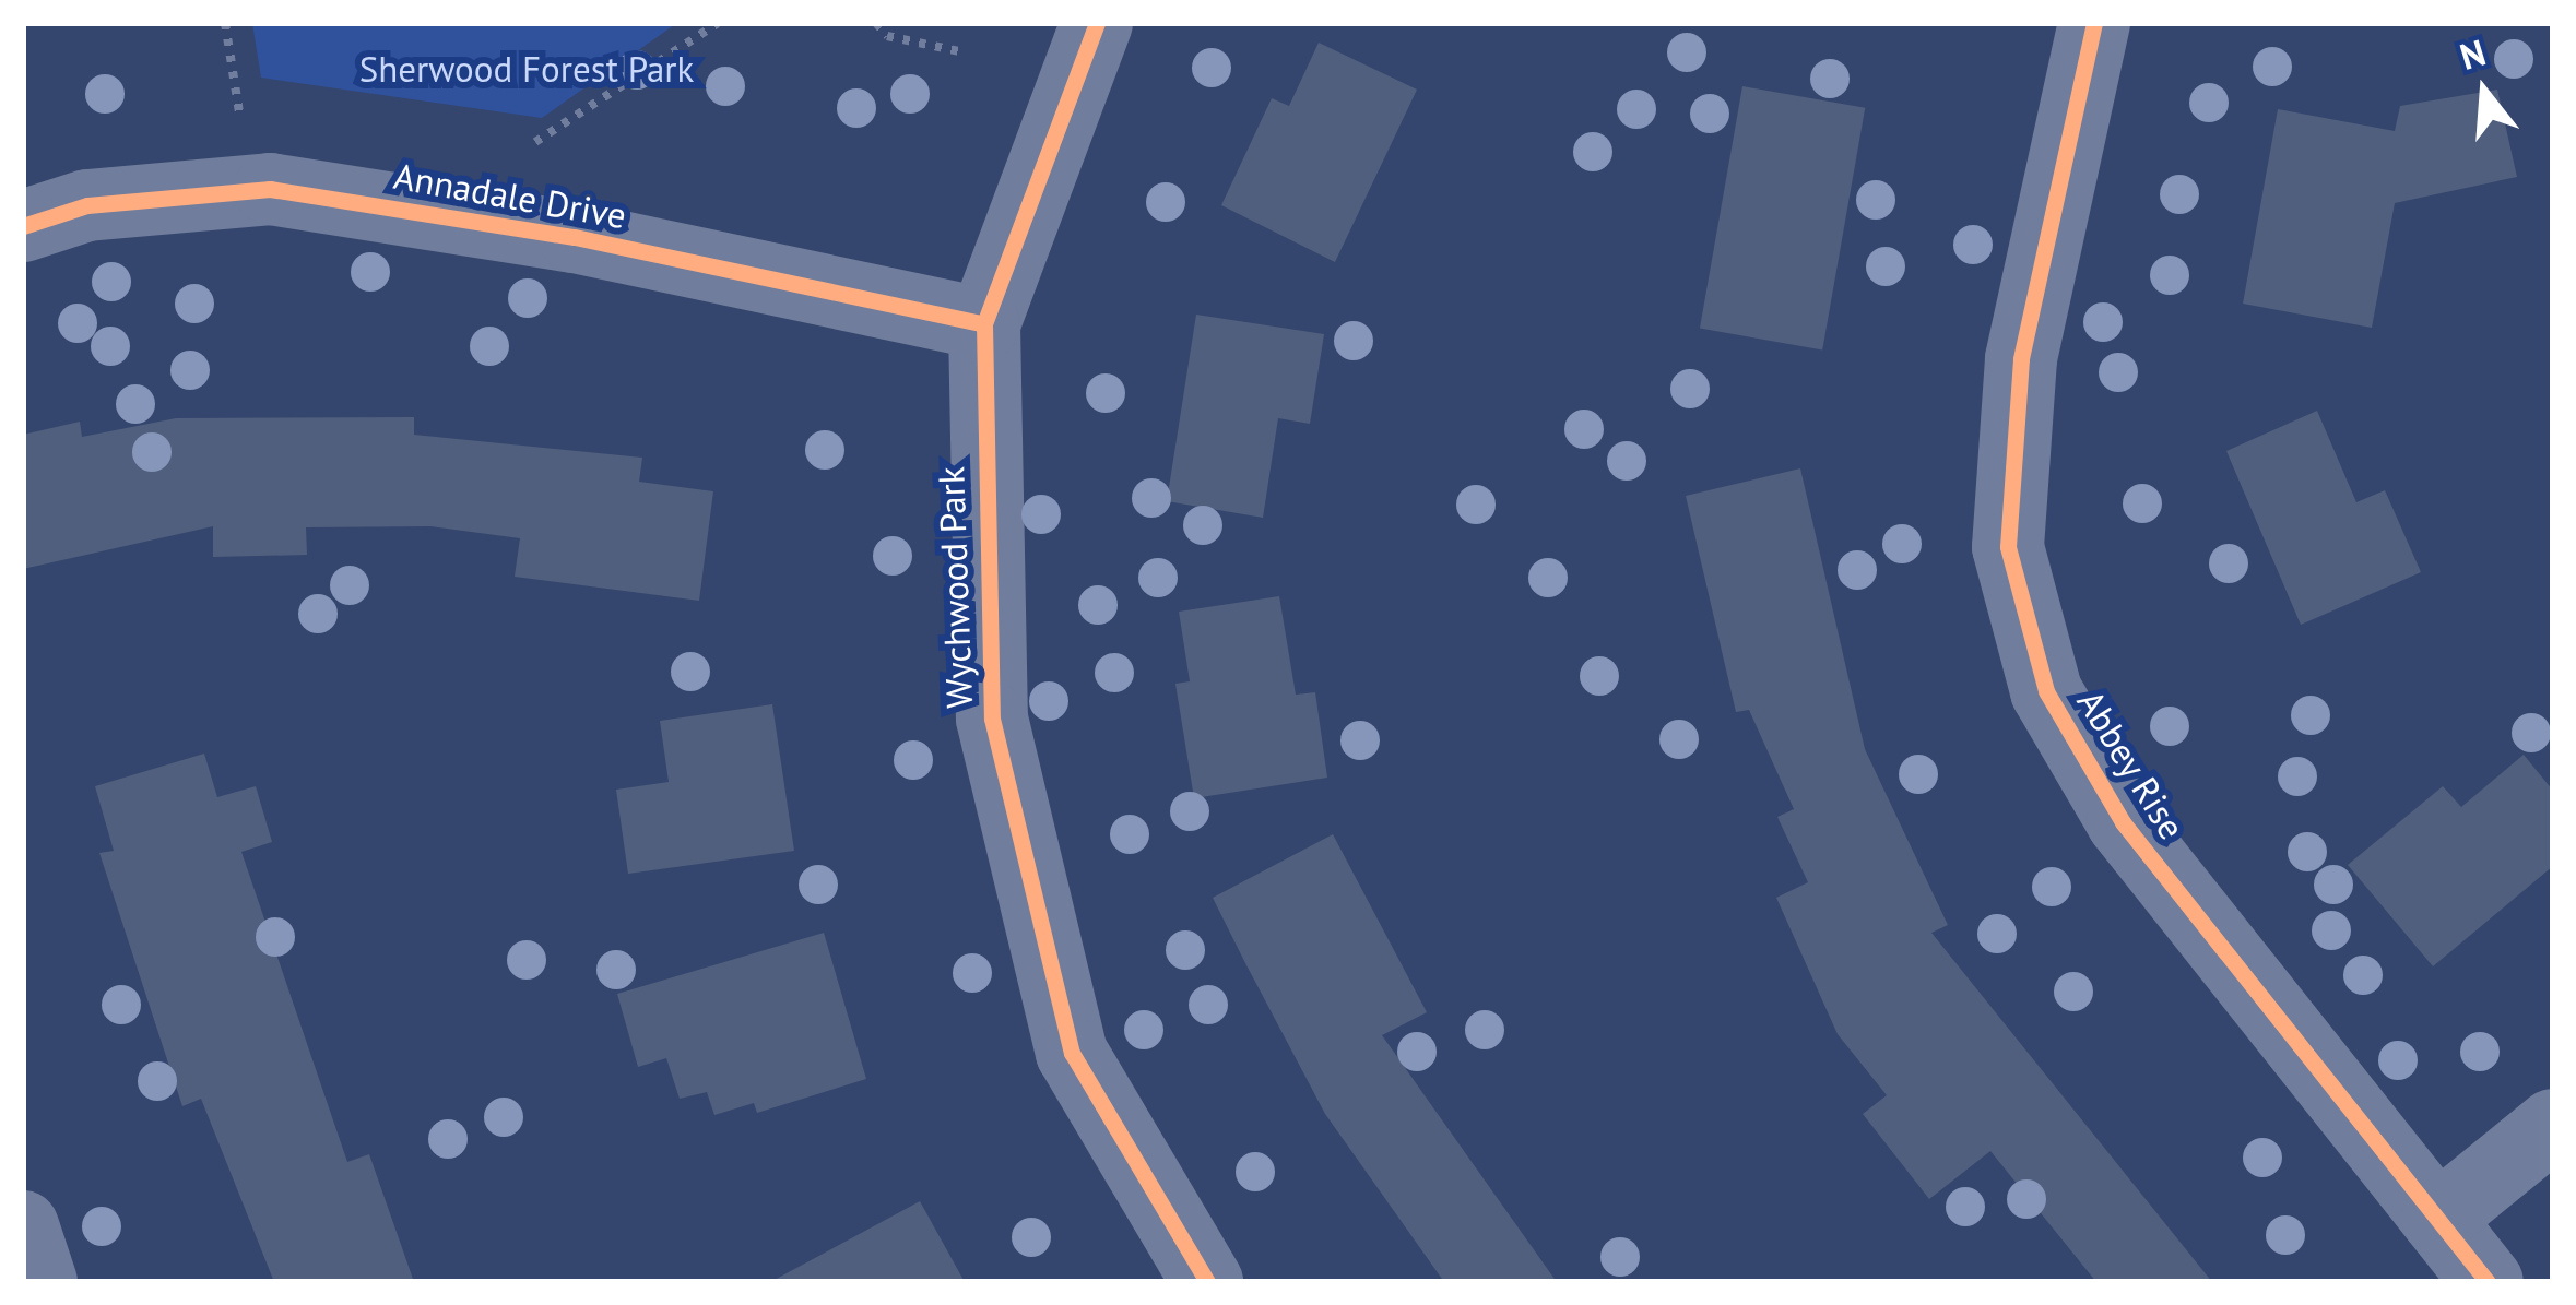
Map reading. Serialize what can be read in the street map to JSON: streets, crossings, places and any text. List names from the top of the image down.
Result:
{
  "streets": {
    "street": ["Annadale Drive", "Wychwood Park", "Abbey Rise"]
  },
  "crossings": [
    ["Annadale Drive", "Wychwood Park"]
  ],
  "parks": ["Sherwood Forest Park"],
  "north": "top"
}
